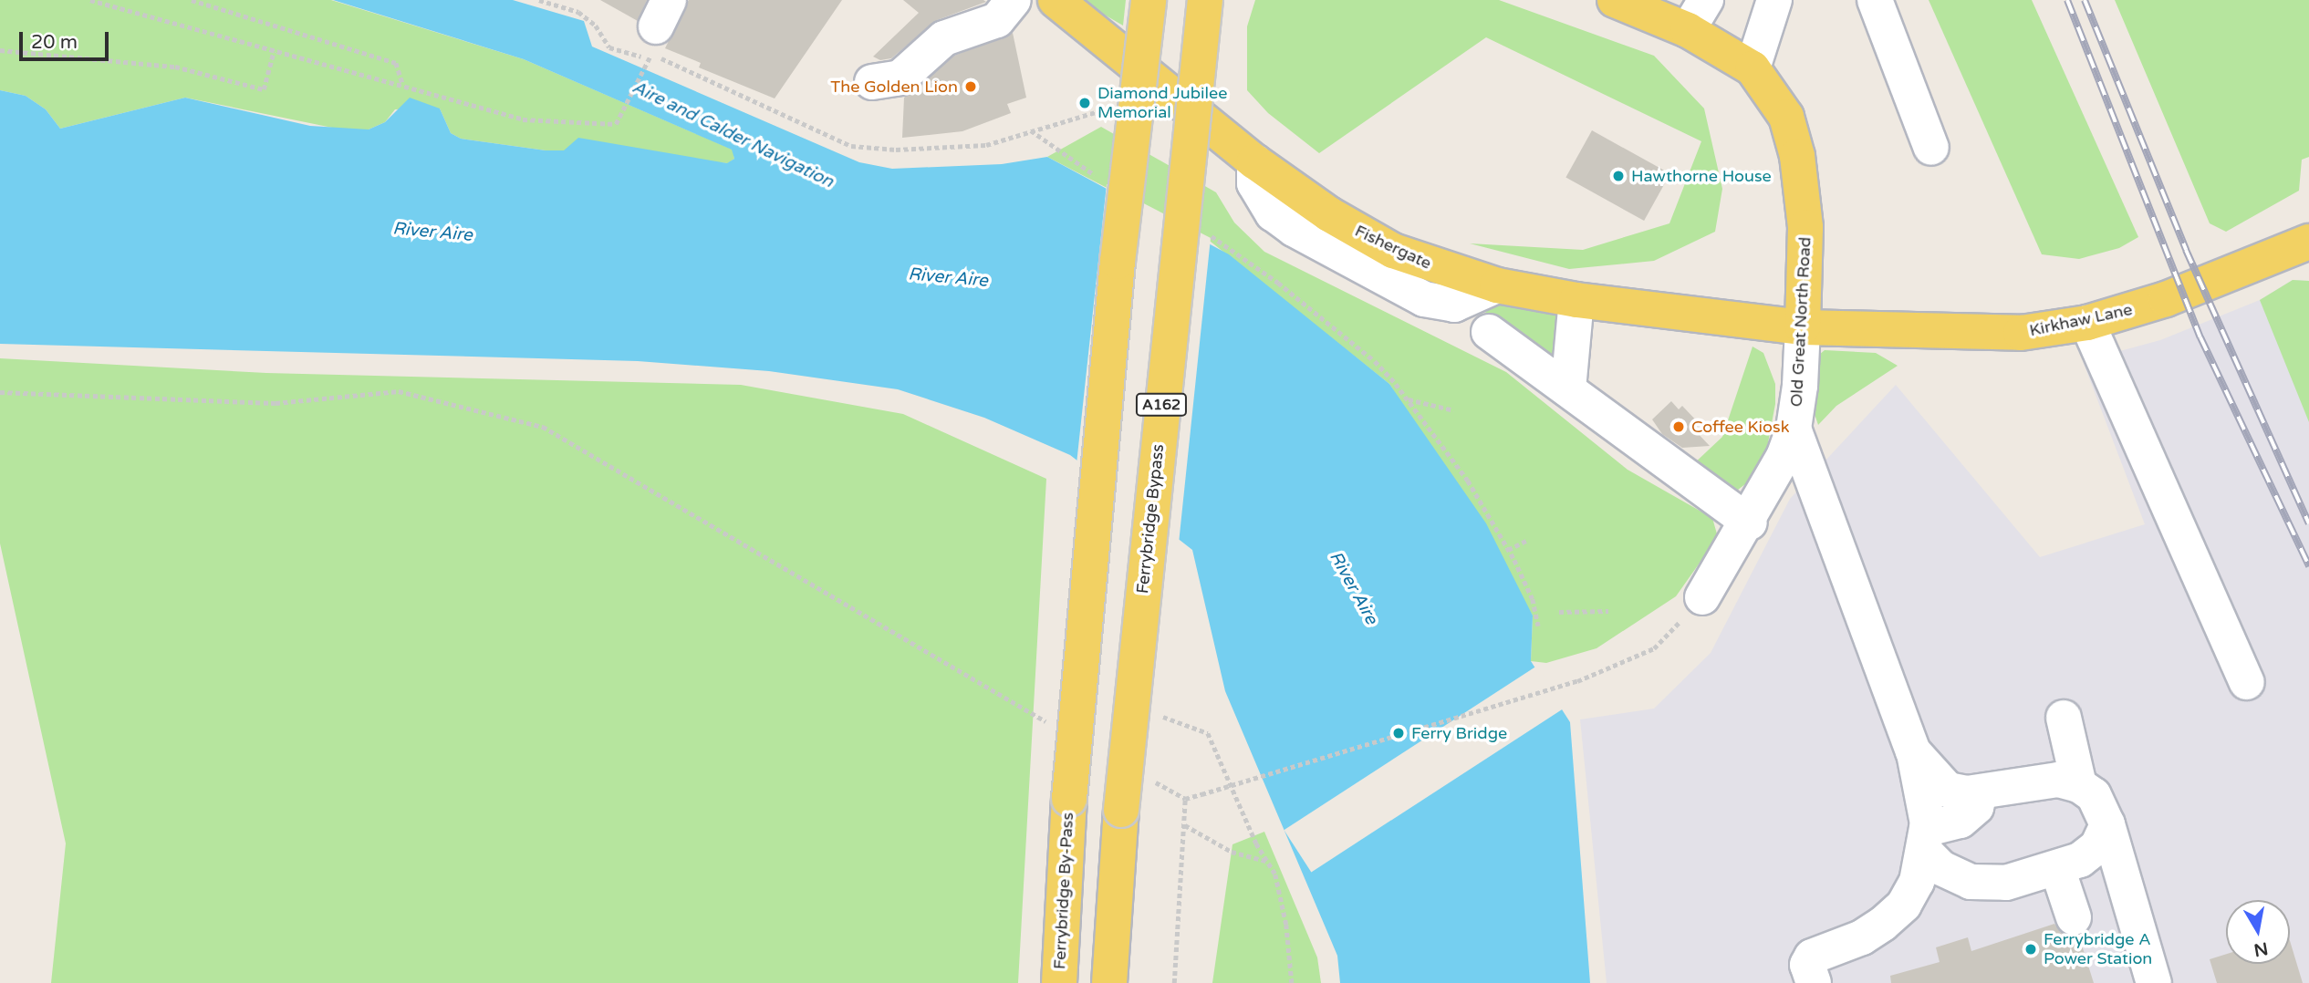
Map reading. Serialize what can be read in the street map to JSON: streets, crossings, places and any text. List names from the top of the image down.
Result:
{
  "streets": {
    "main road": [
      "Fishergate",
      "Kirkhaw Lane",
      "Old Great North Road",
      "A162",
      "Ferrybridge Bypass",
      "Ferrybridge By-Pass"
    ]
  },
  "crossings": [
    ["Fishergate", "Kirkhaw Lane"],
    ["Fishergate", "Old Great North Road"],
    ["Kirkhaw Lane", "Old Great North Road"]
  ],
  "water": ["Aire and Calder Navigation", "River Aire"],
  "places": [
    "The Golden Lion",
    "Diamond Jubilee Memorial",
    "Hawthorne House",
    "Coffee Kiosk",
    "Ferry Bridge",
    "Ferrybridge A Power Station"
  ],
  "scale_bar": "20 m",
  "north": "bottom"
}
